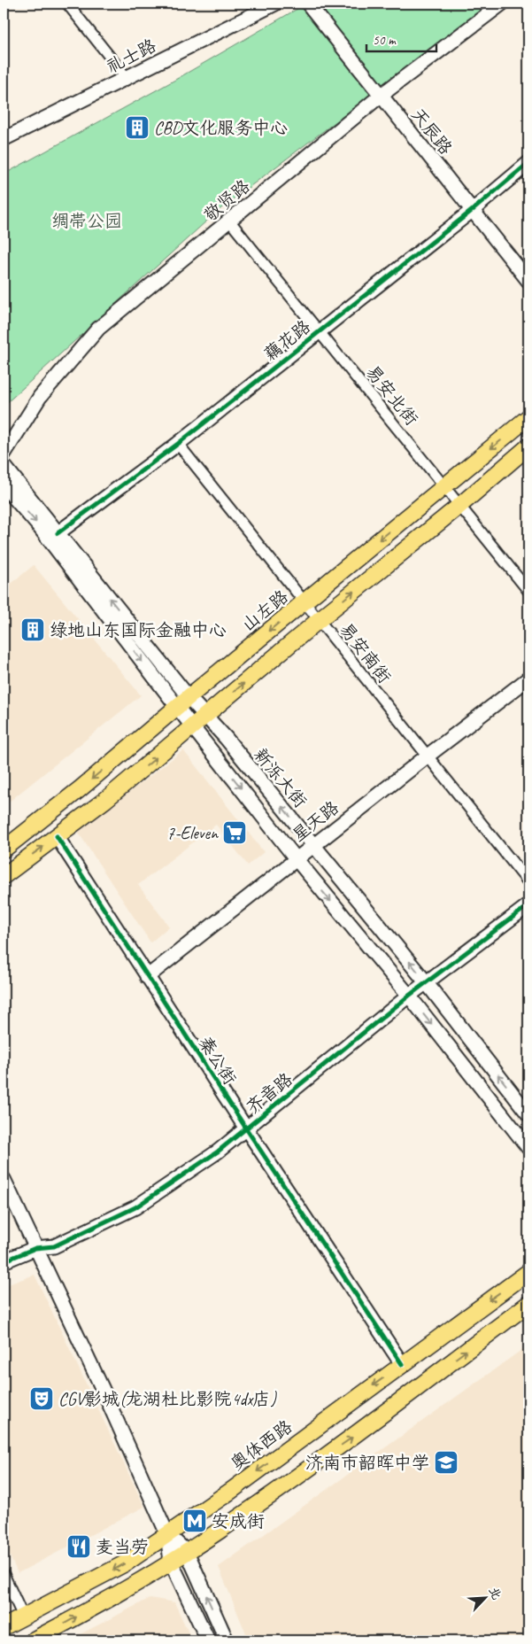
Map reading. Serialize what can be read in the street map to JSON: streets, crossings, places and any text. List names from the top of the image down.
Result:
{
  "streets": {
    "main road": ["山左路", "奥体西路"],
    "street": [
      "礼士路",
      "天辰路",
      "敬贤路",
      "藕花路",
      "易安北街",
      "易安南街",
      "新泺大街",
      "星天路",
      "秦公街",
      "齐音路"
    ]
  },
  "crossings": [
    ["天辰路", "敬贤路"],
    ["天辰路", "藕花路"],
    ["敬贤路", "易安北街"],
    ["藕花路", "易安北街"],
    ["藕花路", "易安南街"],
    ["藕花路", "新泺大街"],
    ["易安北街", "山左路"],
    ["山左路", "易安南街"],
    ["山左路", "新泺大街"],
    ["易安南街", "星天路"],
    ["新泺大街", "星天路"],
    ["新泺大街", "齐音路"],
    ["星天路", "秦公街"],
    ["秦公街", "齐音路"],
    ["秦公街", "奥体西路"]
  ],
  "parks": ["绸带公园"],
  "places": {
    "building": ["CBD文化服务中心", "绿地山东国际金融中心"],
    "supermarket": ["7-Eleven"],
    "theatre": ["CGV影城(龙湖杜比影院4dx店)"],
    "school or university": ["济南市韶晖中学"],
    "metro station": ["安成街"],
    "restaurant": ["麦当劳"]
  },
  "scale_bar": "50 m",
  "north": "top right"
}
